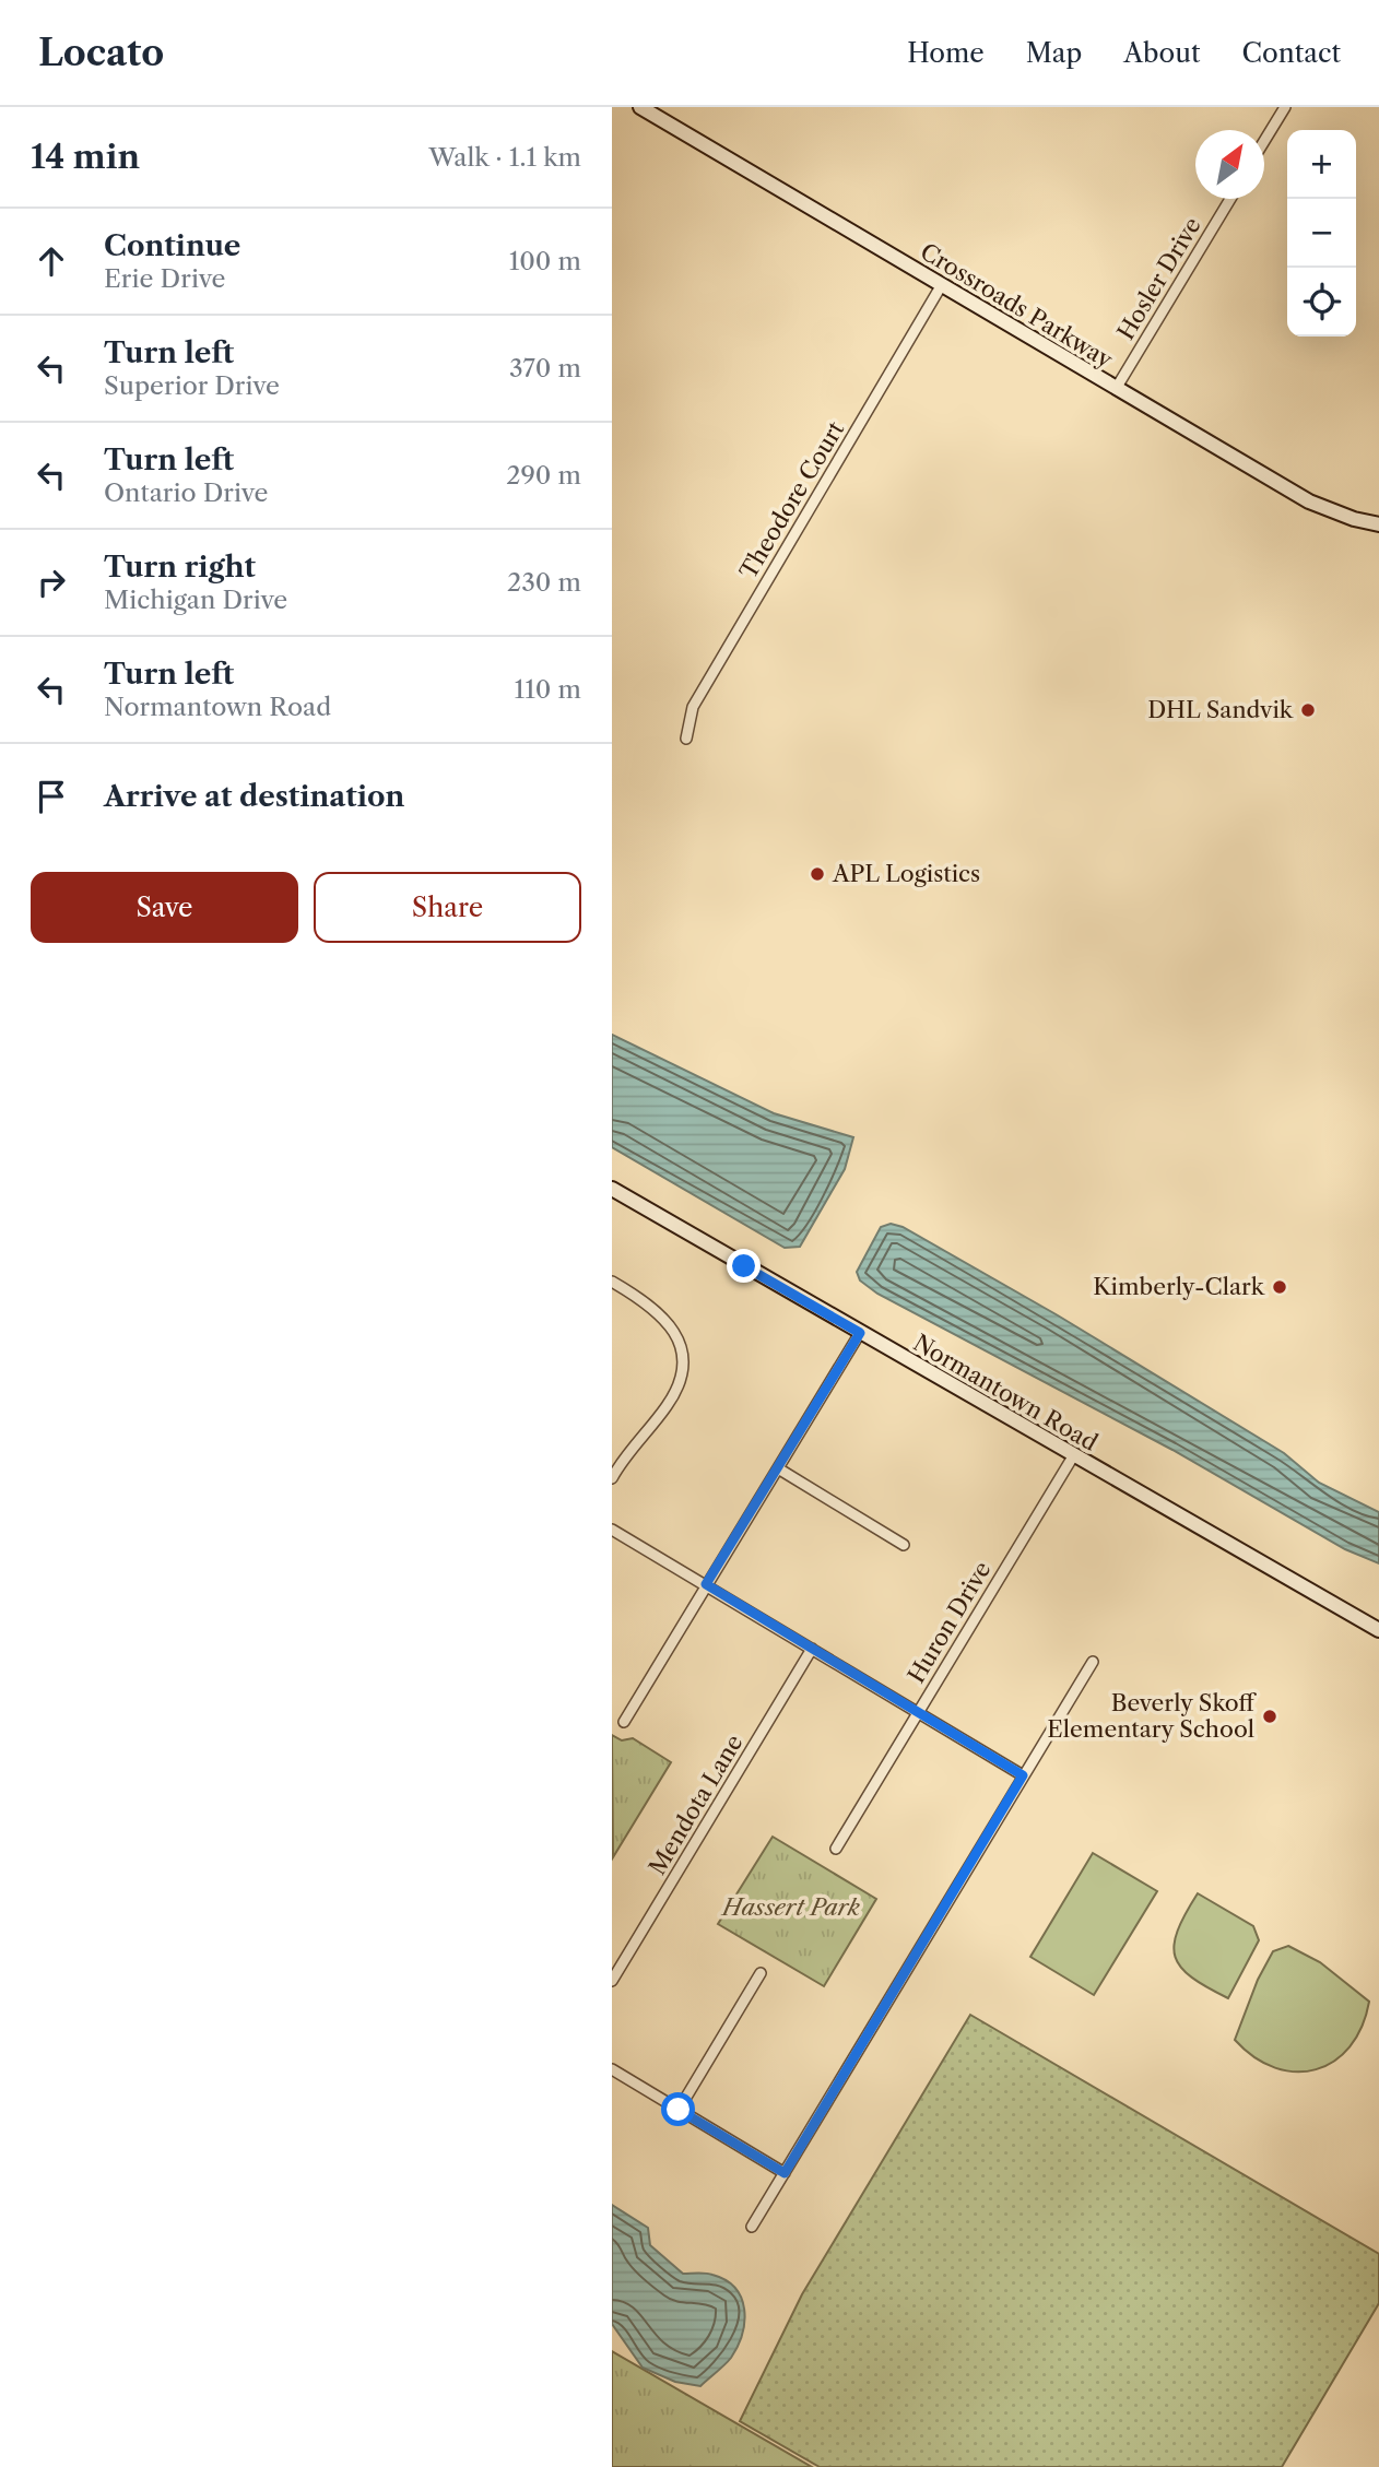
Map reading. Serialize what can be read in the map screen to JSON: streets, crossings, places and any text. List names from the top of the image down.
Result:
{
  "streets": {
    "street": [
      "Hosler Drive",
      "Crossroads Parkway",
      "Theodore Court",
      "Normantown Road",
      "Huron Drive",
      "Mendota Lane"
    ]
  },
  "crossings": [
    ["Hosler Drive", "Crossroads Parkway"],
    ["Crossroads Parkway", "Theodore Court"],
    ["Normantown Road", "Huron Drive"]
  ],
  "parks": ["Hassert Park"],
  "places": [
    "DHL Sandvik",
    "APL Logistics",
    "Kimberly-Clark",
    "Beverly Skoff Elementary School"
  ],
  "north": "top right",
  "page": {
    "header": "Locato",
    "nav": [
      "Home",
      "Map",
      "About",
      "Contact"
    ],
    "heading": ["14 min", "Walk · 1.1 km"],
    "map_buttons": ["+", "−"],
    "list": [
      ["Continue", "Erie Drive", "100 m"],
      ["Turn left", "Superior Drive", "370 m"],
      ["Turn left", "Ontario Drive", "290 m"],
      ["Turn right", "Michigan Drive", "230 m"],
      ["Turn left", "Normantown Road", "110 m"],
      "Arrive at destination"
    ],
    "buttons": ["Save", "Share"]
  }
}
